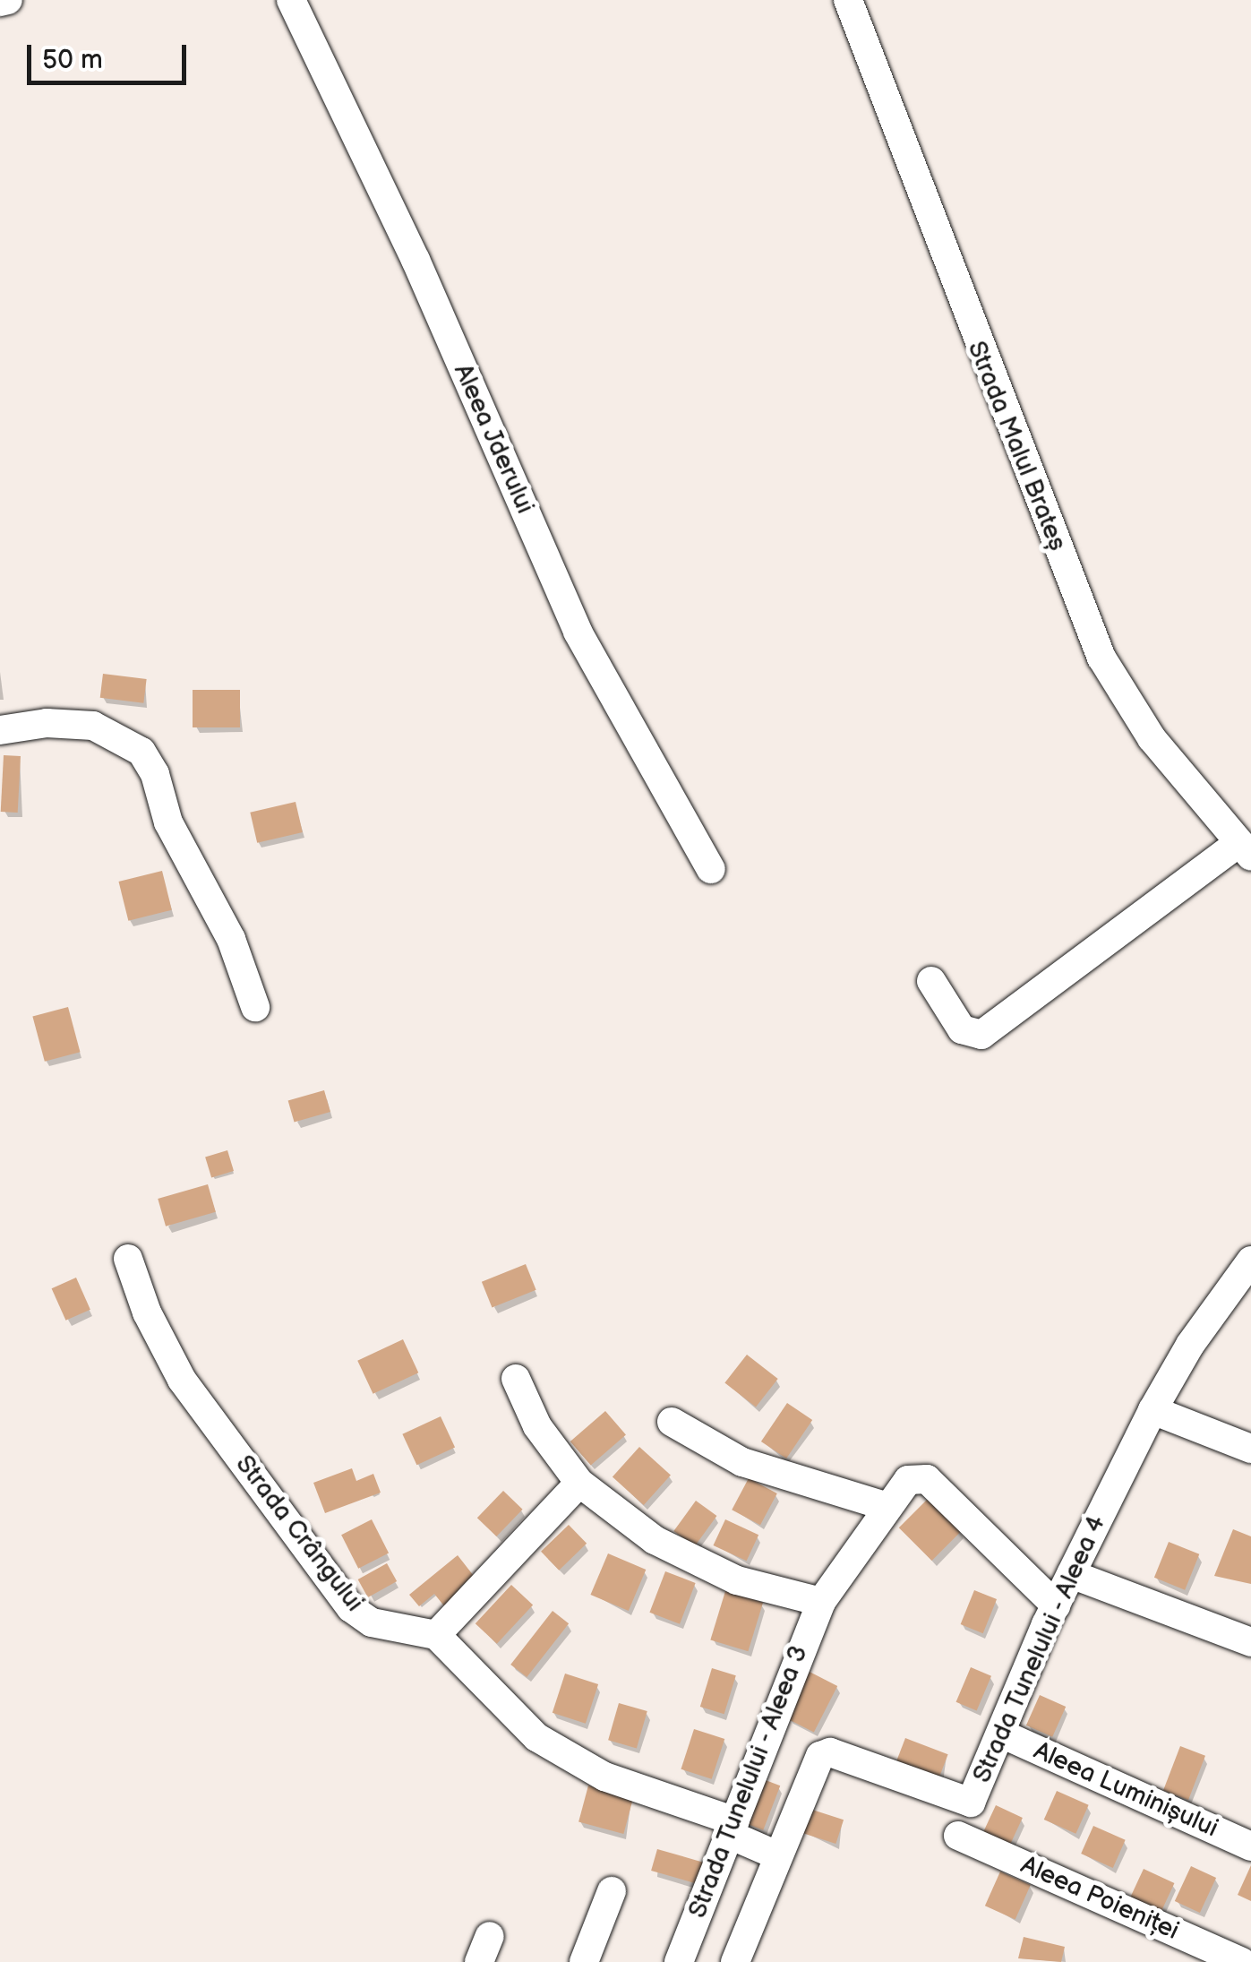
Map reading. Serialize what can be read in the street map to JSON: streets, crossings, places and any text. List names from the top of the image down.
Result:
{
  "streets": {
    "street": [
      "Aleea Jderului",
      "Strada Malul Brateș",
      "Strada Crângului",
      "Strada Tunelului - Aleea 4",
      "Strada Tunelului - Aleea 3",
      "Aleea Luminișului",
      "Aleea Poieniței"
    ]
  },
  "crossings": [
    ["Strada Tunelului - Aleea 4", "Strada Tunelului - Aleea 3"],
    ["Strada Tunelului - Aleea 4", "Aleea Luminișului"]
  ],
  "scale_bar": "50 m"
}
